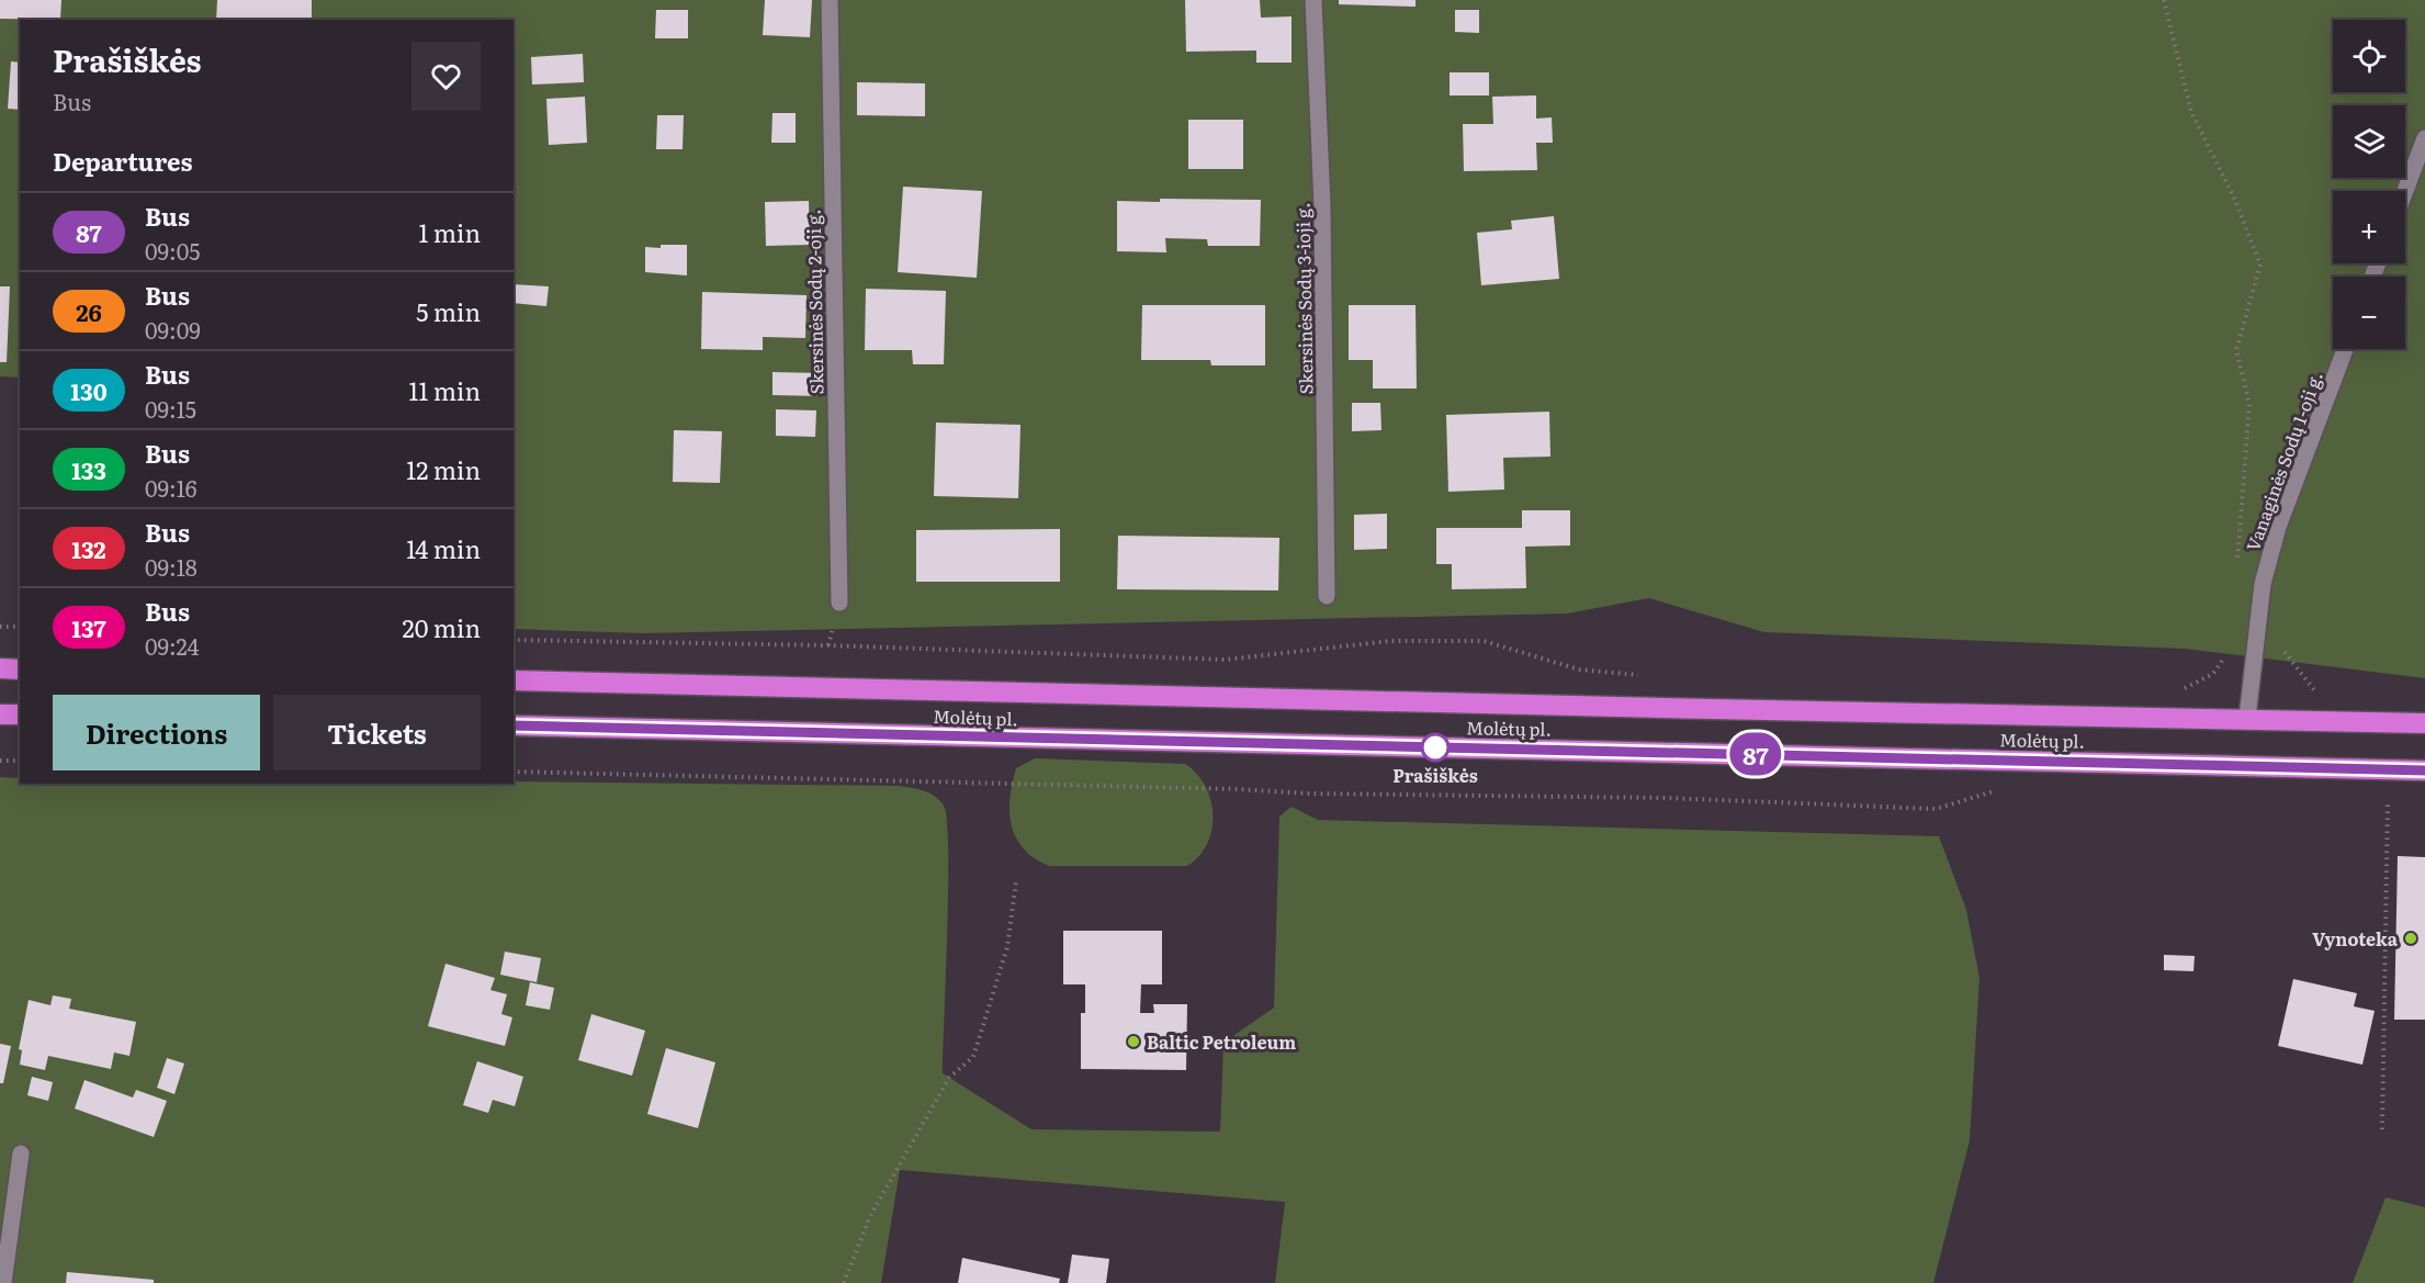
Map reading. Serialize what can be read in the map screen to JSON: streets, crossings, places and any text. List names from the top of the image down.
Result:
{
  "streets": {
    "highway": ["Molėtų pl."],
    "street": ["Skersinės Sodų 3-ioji g.", "Skersinės Sodų 2-oji g.", "Vanaginės Sodų 1-oji g."]
  },
  "crossings": [
    ["Vanaginės Sodų 1-oji g.", "Molėtų pl."]
  ],
  "places": ["Prašiškės", "Vynoteka", "Baltic Petroleum"],
  "lines": ["bus line 87"],
  "page": {
    "on_map": "87",
    "map_buttons": ["+", "−"],
    "heading": [
      ["Prašiškės", "Bus"],
      "Departures"
    ],
    "list": [
      {
        "mark": "87",
        "name": "Bus",
        "note": "09:05",
        "value": "1 min"
      },
      {
        "mark": "26",
        "name": "Bus",
        "note": "09:09",
        "value": "5 min"
      },
      {
        "mark": "130",
        "name": "Bus",
        "note": "09:15",
        "value": "11 min"
      },
      {
        "mark": "133",
        "name": "Bus",
        "note": "09:16",
        "value": "12 min"
      },
      {
        "mark": "132",
        "name": "Bus",
        "note": "09:18",
        "value": "14 min"
      },
      {
        "mark": "137",
        "name": "Bus",
        "note": "09:24",
        "value": "20 min"
      }
    ],
    "buttons": ["Directions", "Tickets"]
  }
}
